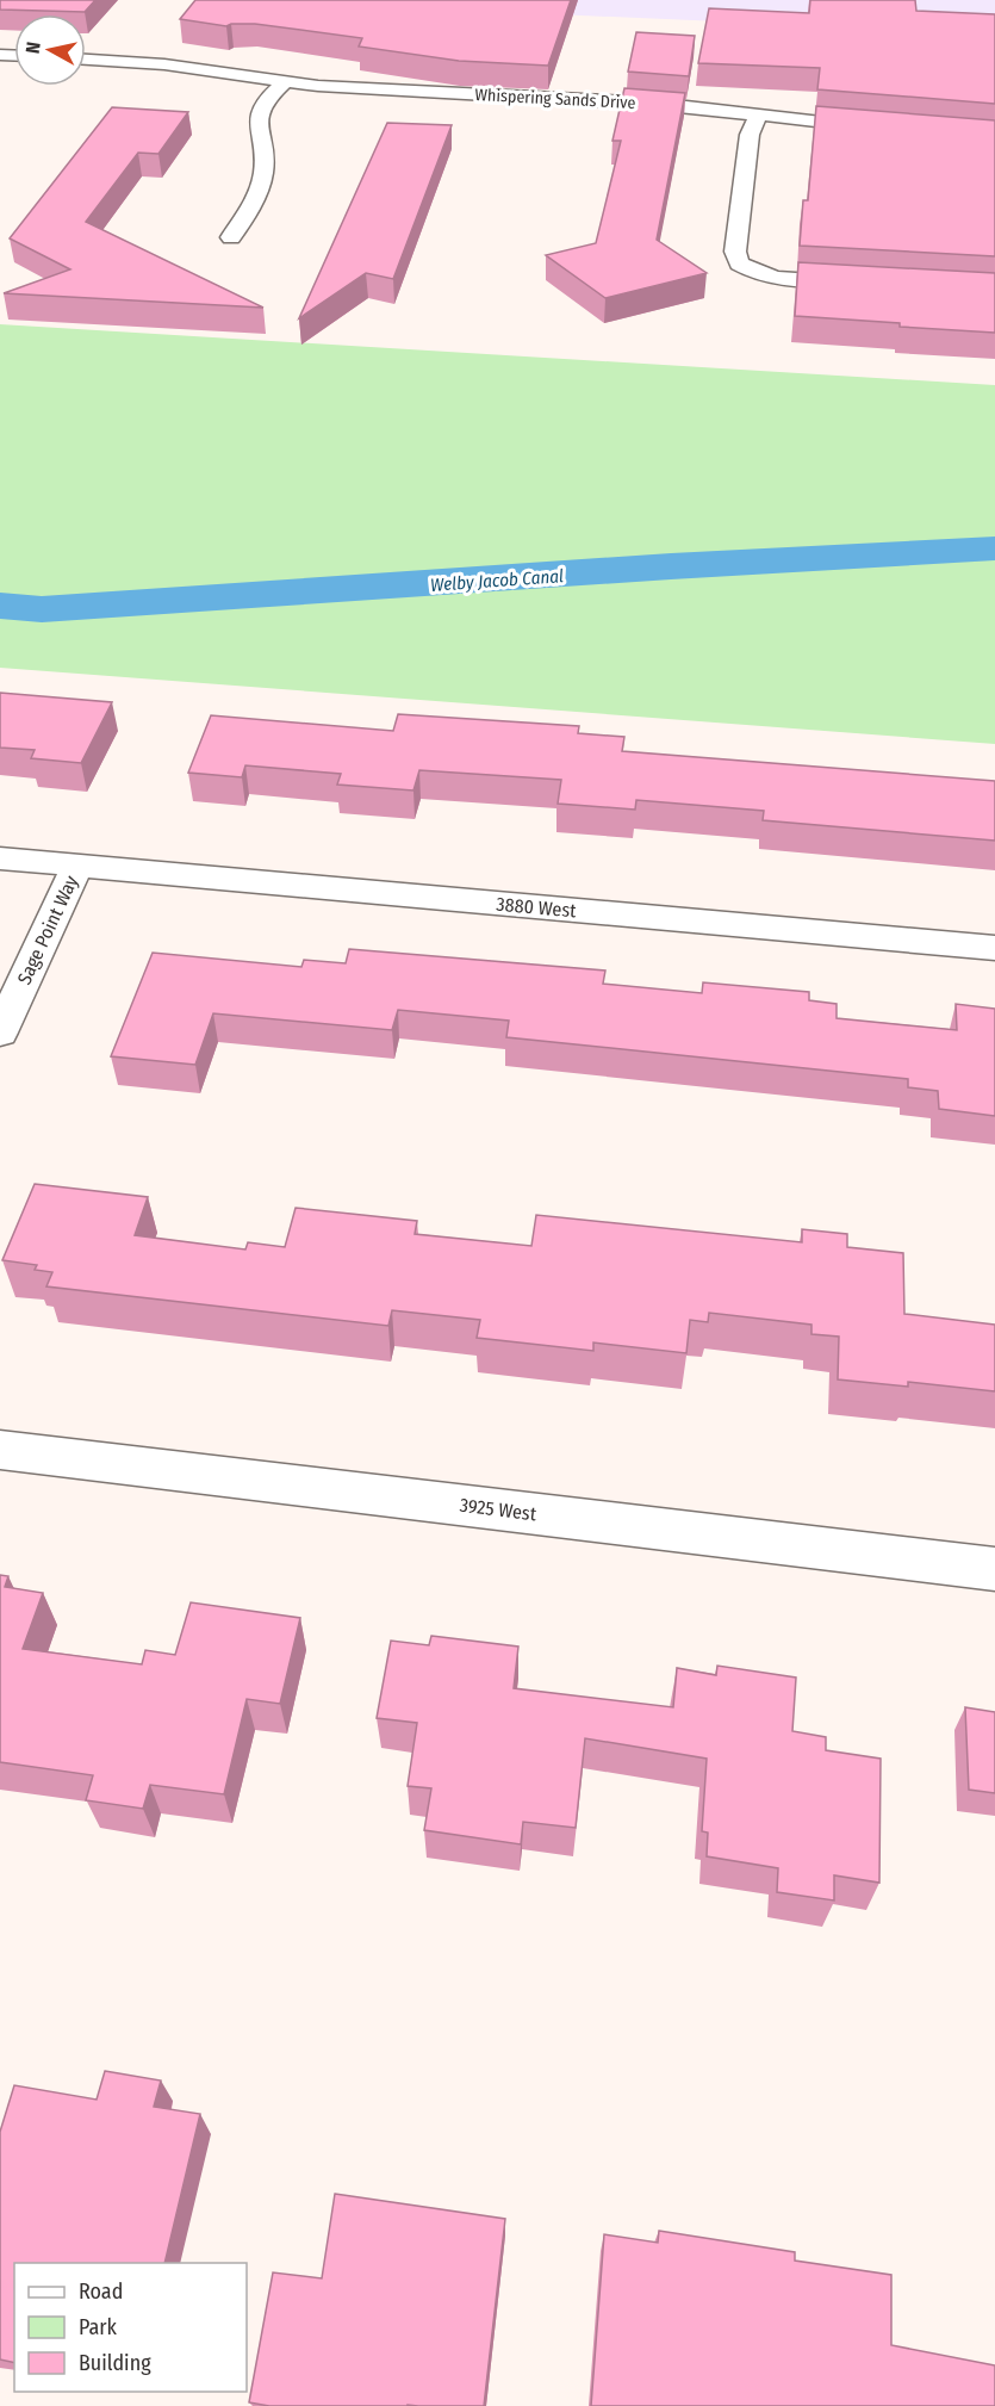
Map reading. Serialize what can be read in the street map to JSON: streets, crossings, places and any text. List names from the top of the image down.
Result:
{
  "streets": {
    "street": [
      "Whispering Sands Drive",
      "3880 West",
      "Sage Point Way",
      "3925 West"
    ]
  },
  "crossings": [
    ["3880 West", "Sage Point Way"]
  ],
  "water": ["Welby Jacob Canal"],
  "legend": ["Road", "Park", "Building"],
  "north": "left"
}
